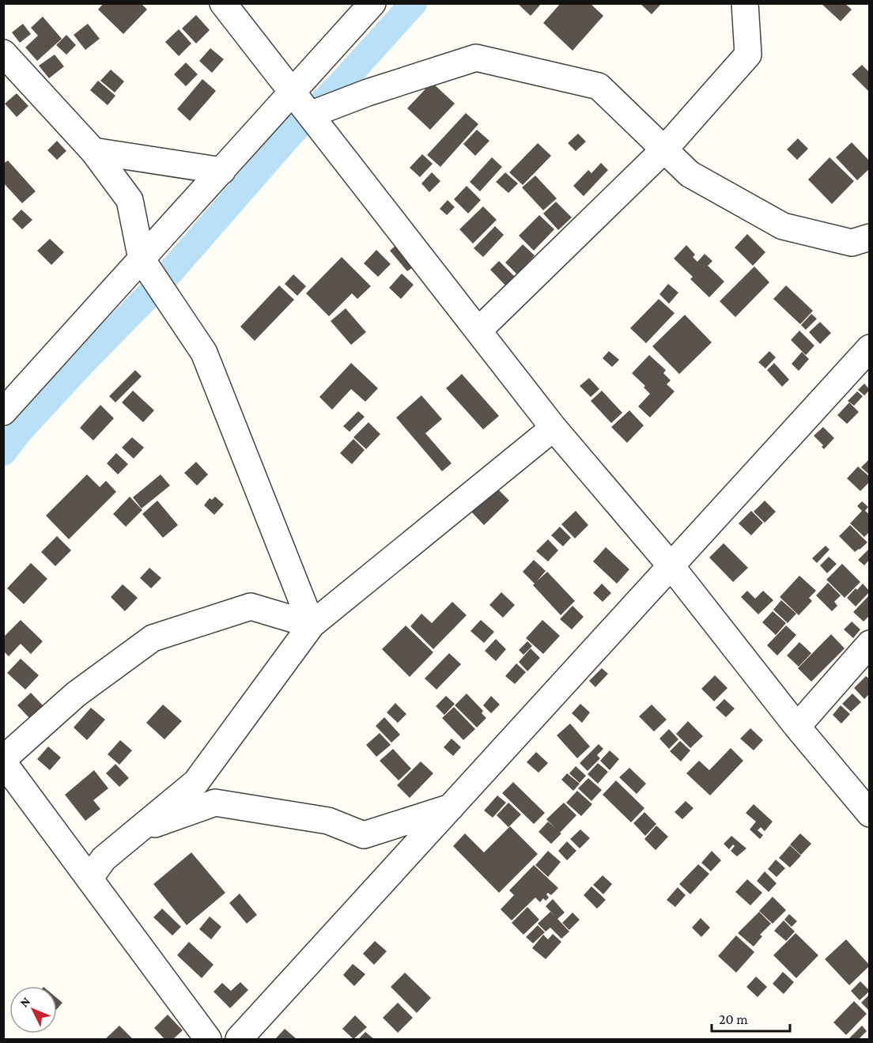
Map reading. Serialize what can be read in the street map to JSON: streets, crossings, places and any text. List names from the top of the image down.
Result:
{
  "scale_bar": "20 m",
  "north": "top left"
}
